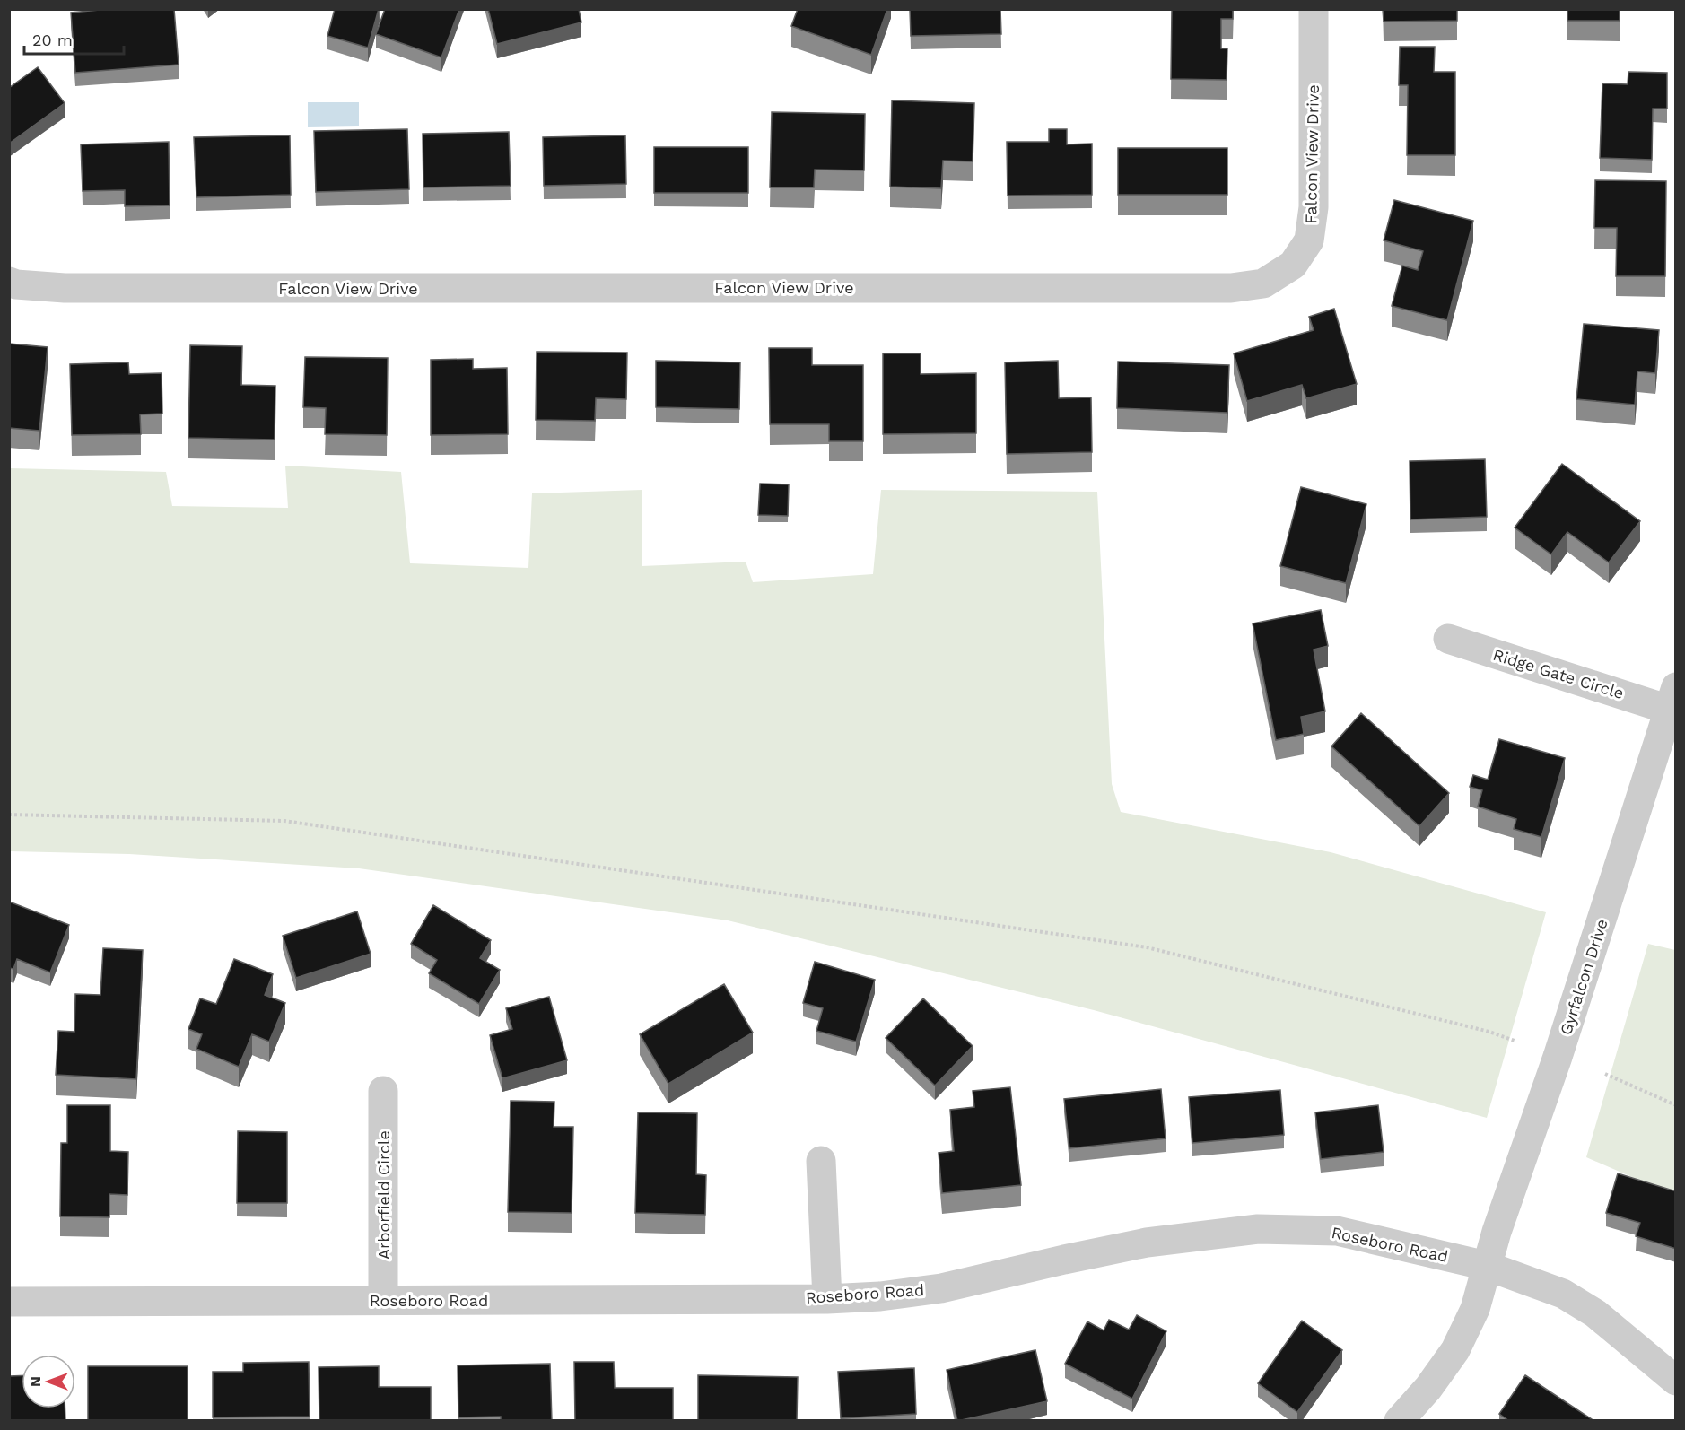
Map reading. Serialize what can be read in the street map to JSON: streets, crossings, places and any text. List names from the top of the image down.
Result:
{
  "streets": {
    "street": [
      "Falcon View Drive",
      "Ridge Gate Circle",
      "Gyrfalcon Drive",
      "Arborfield Circle",
      "Roseboro Road"
    ]
  },
  "crossings": [
    ["Ridge Gate Circle", "Gyrfalcon Drive"],
    ["Gyrfalcon Drive", "Roseboro Road"],
    ["Arborfield Circle", "Roseboro Road"]
  ],
  "scale_bar": "20 m",
  "north": "left"
}
